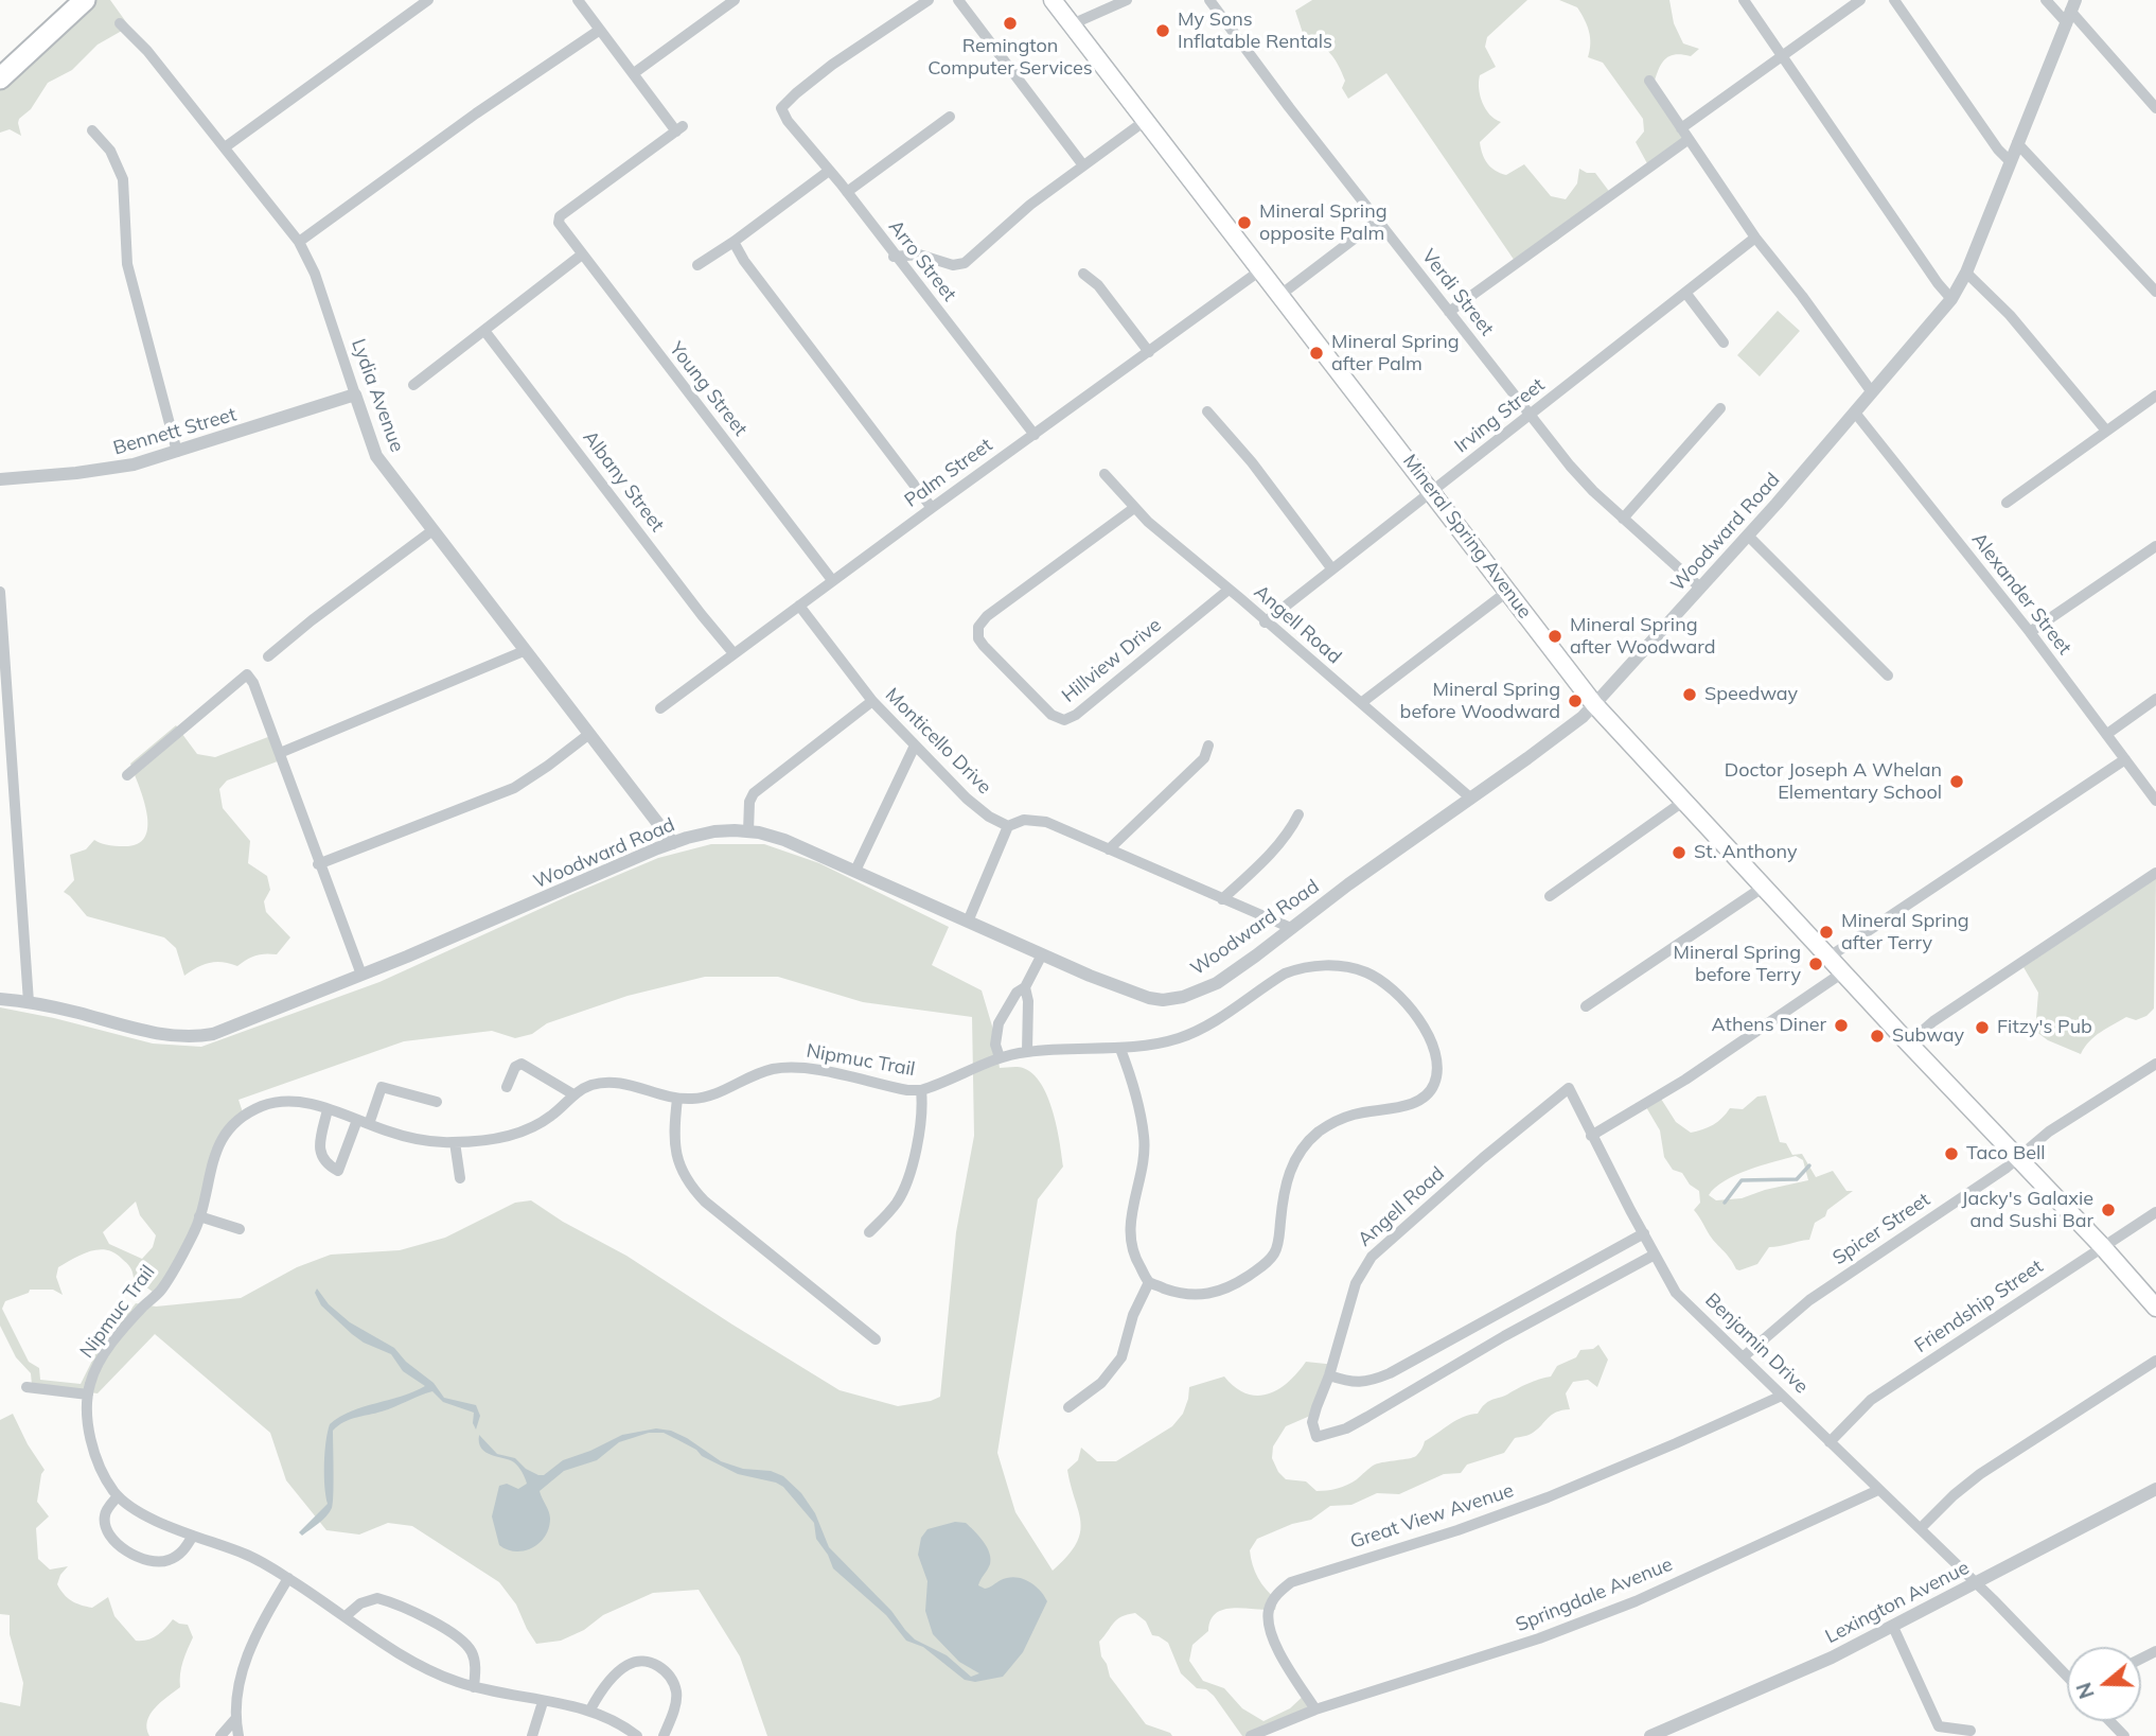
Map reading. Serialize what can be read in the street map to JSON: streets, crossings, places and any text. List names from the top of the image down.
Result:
{
  "streets": {
    "main road": ["Mineral Spring Avenue"],
    "street": [
      "Arro Street",
      "Verdi Street",
      "Young Street",
      "Lydia Avenue",
      "Irving Street",
      "Bennett Street",
      "Palm Street",
      "Albany Street",
      "Woodward Road",
      "Alexander Street",
      "Angell Road",
      "Hillview Drive",
      "Monticello Drive",
      "Nipmuc Trail",
      "Spicer Street",
      "Friendship Street",
      "Benjamin Drive",
      "Great View Avenue",
      "Springdale Avenue",
      "Lexington Avenue"
    ]
  },
  "crossings": [
    ["Arro Street", "Palm Street"],
    ["Verdi Street", "Irving Street"],
    ["Verdi Street", "Woodward Road"],
    ["Young Street", "Palm Street"],
    ["Lydia Avenue", "Bennett Street"],
    ["Lydia Avenue", "Woodward Road"],
    ["Irving Street", "Mineral Spring Avenue"],
    ["Irving Street", "Angell Road"],
    ["Palm Street", "Albany Street"],
    ["Palm Street", "Mineral Spring Avenue"],
    ["Palm Street", "Monticello Drive"],
    ["Woodward Road", "Mineral Spring Avenue"],
    ["Woodward Road", "Alexander Street"],
    ["Woodward Road", "Angell Road"],
    ["Mineral Spring Avenue", "Spicer Street"],
    ["Mineral Spring Avenue", "Friendship Street"],
    ["Angell Road", "Hillview Drive"],
    ["Angell Road", "Benjamin Drive"],
    ["Spicer Street", "Benjamin Drive"],
    ["Friendship Street", "Benjamin Drive"],
    ["Benjamin Drive", "Great View Avenue"],
    ["Benjamin Drive", "Springdale Avenue"],
    ["Benjamin Drive", "Lexington Avenue"],
    ["Great View Avenue", "Springdale Avenue"]
  ],
  "places": [
    "Remington Computer Services",
    "My Sons Inflatable Rentals",
    "Mineral Spring opposite Palm",
    "Mineral Spring after Palm",
    "Mineral Spring after Woodward",
    "Speedway",
    "Mineral Spring before Woodward",
    "Doctor Joseph A Whelan Elementary School",
    "St. Anthony",
    "Mineral Spring after Terry",
    "Mineral Spring before Terry",
    "Athens Diner",
    "Fitzy's Pub",
    "Subway",
    "Taco Bell",
    "Jacky's Galaxie and Sushi Bar"
  ],
  "north": "left"
}
